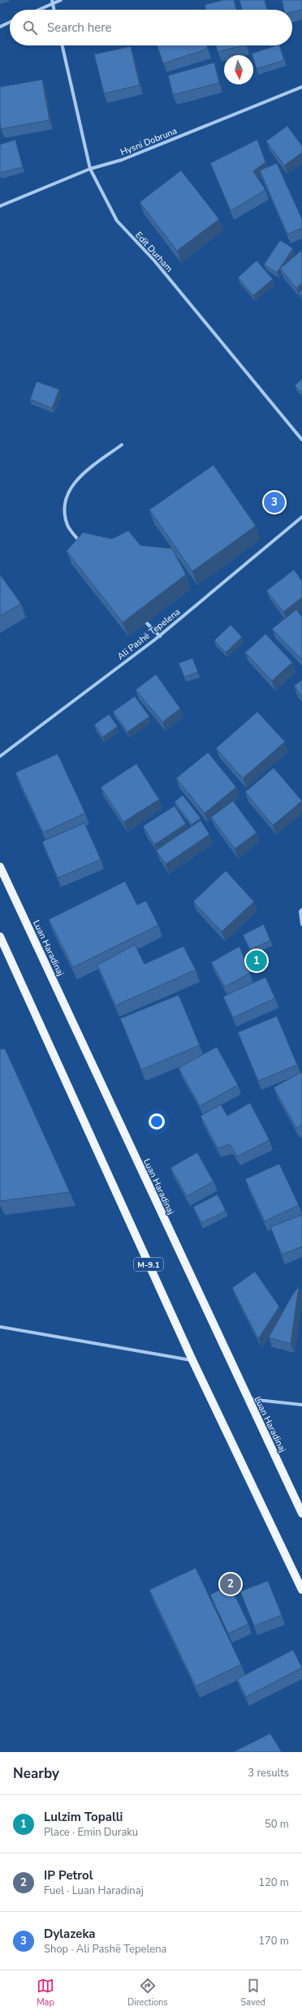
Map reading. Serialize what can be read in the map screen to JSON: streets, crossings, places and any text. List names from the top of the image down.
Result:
{
  "streets": {
    "main road": ["Luan Haradinaj", "M-9.1"],
    "street": ["Hysni Dobruna", "Edit Durham", "Ali Pashë Tepelena"]
  },
  "crossings": [
    ["Hysni Dobruna", "Edit Durham"]
  ],
  "north": "bottom",
  "page": {
    "search": "Search here",
    "pins": ["3", "1", "2"],
    "heading": ["Nearby", "3 results"],
    "list": [
      {
        "mark": "1",
        "name": "Lulzim Topalli",
        "note": "Place · Emin Duraku",
        "value": "50 m"
      },
      {
        "mark": "2",
        "name": "IP Petrol",
        "note": "Fuel · Luan Haradinaj",
        "value": "120 m"
      },
      {
        "mark": "3",
        "name": "Dylazeka",
        "note": "Shop · Ali Pashë Tepelena",
        "value": "170 m"
      }
    ],
    "nav": ["Map", "Directions", "Saved"]
  }
}
